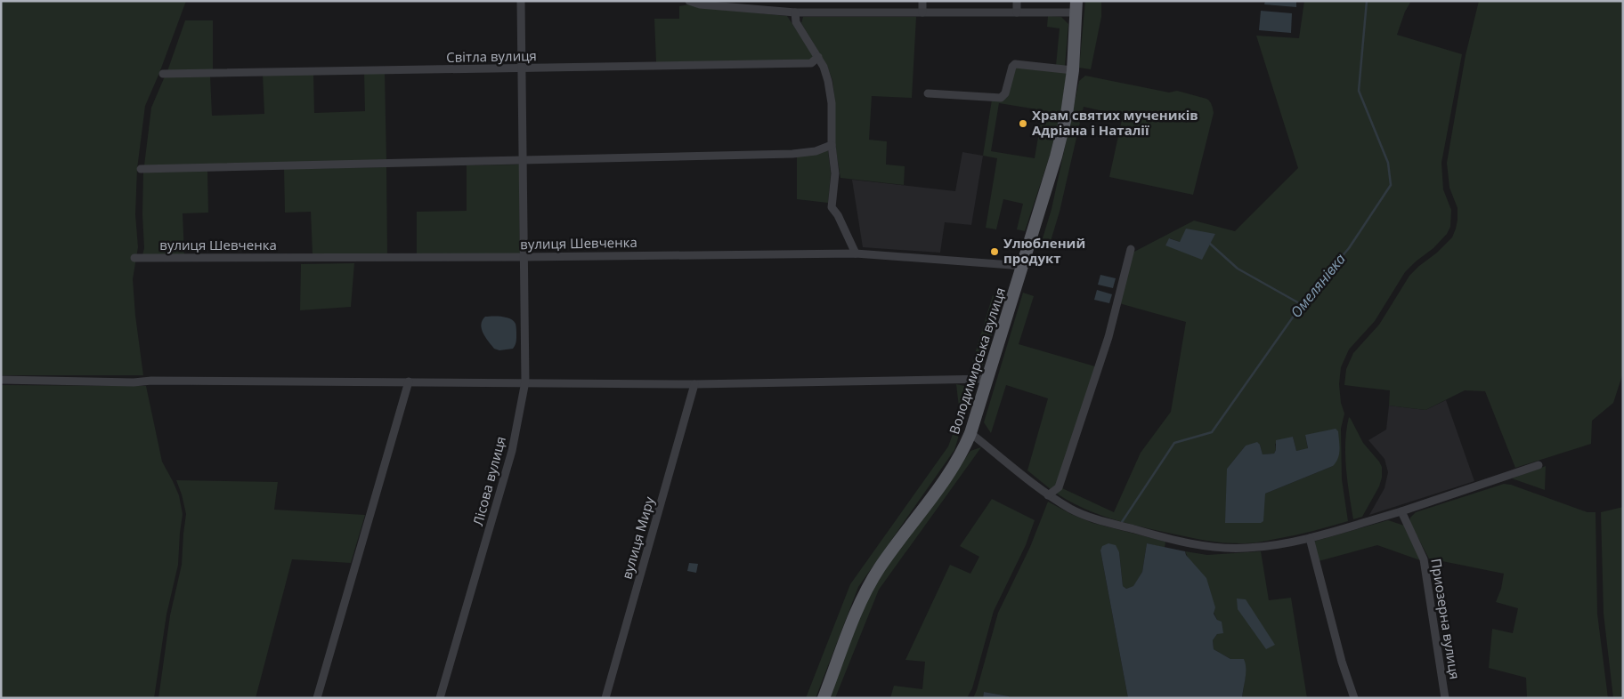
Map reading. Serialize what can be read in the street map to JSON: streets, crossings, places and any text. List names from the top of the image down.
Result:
{
  "streets": {
    "main road": ["Володимирська вулиця"],
    "street": [
      "Світла вулиця",
      "вулиця Шевченка",
      "Лісова вулиця",
      "вулиця Миру",
      "Приозерна вулиця"
    ]
  },
  "crossings": [
    ["Світла вулиця", "Лісова вулиця"],
    ["вулиця Шевченка", "Володимирська вулиця"],
    ["вулиця Шевченка", "Лісова вулиця"]
  ],
  "water": ["Омелянівка"],
  "places": ["Храм святих мучеників Адріана і Наталії", "Улюблений продукт"]
}
